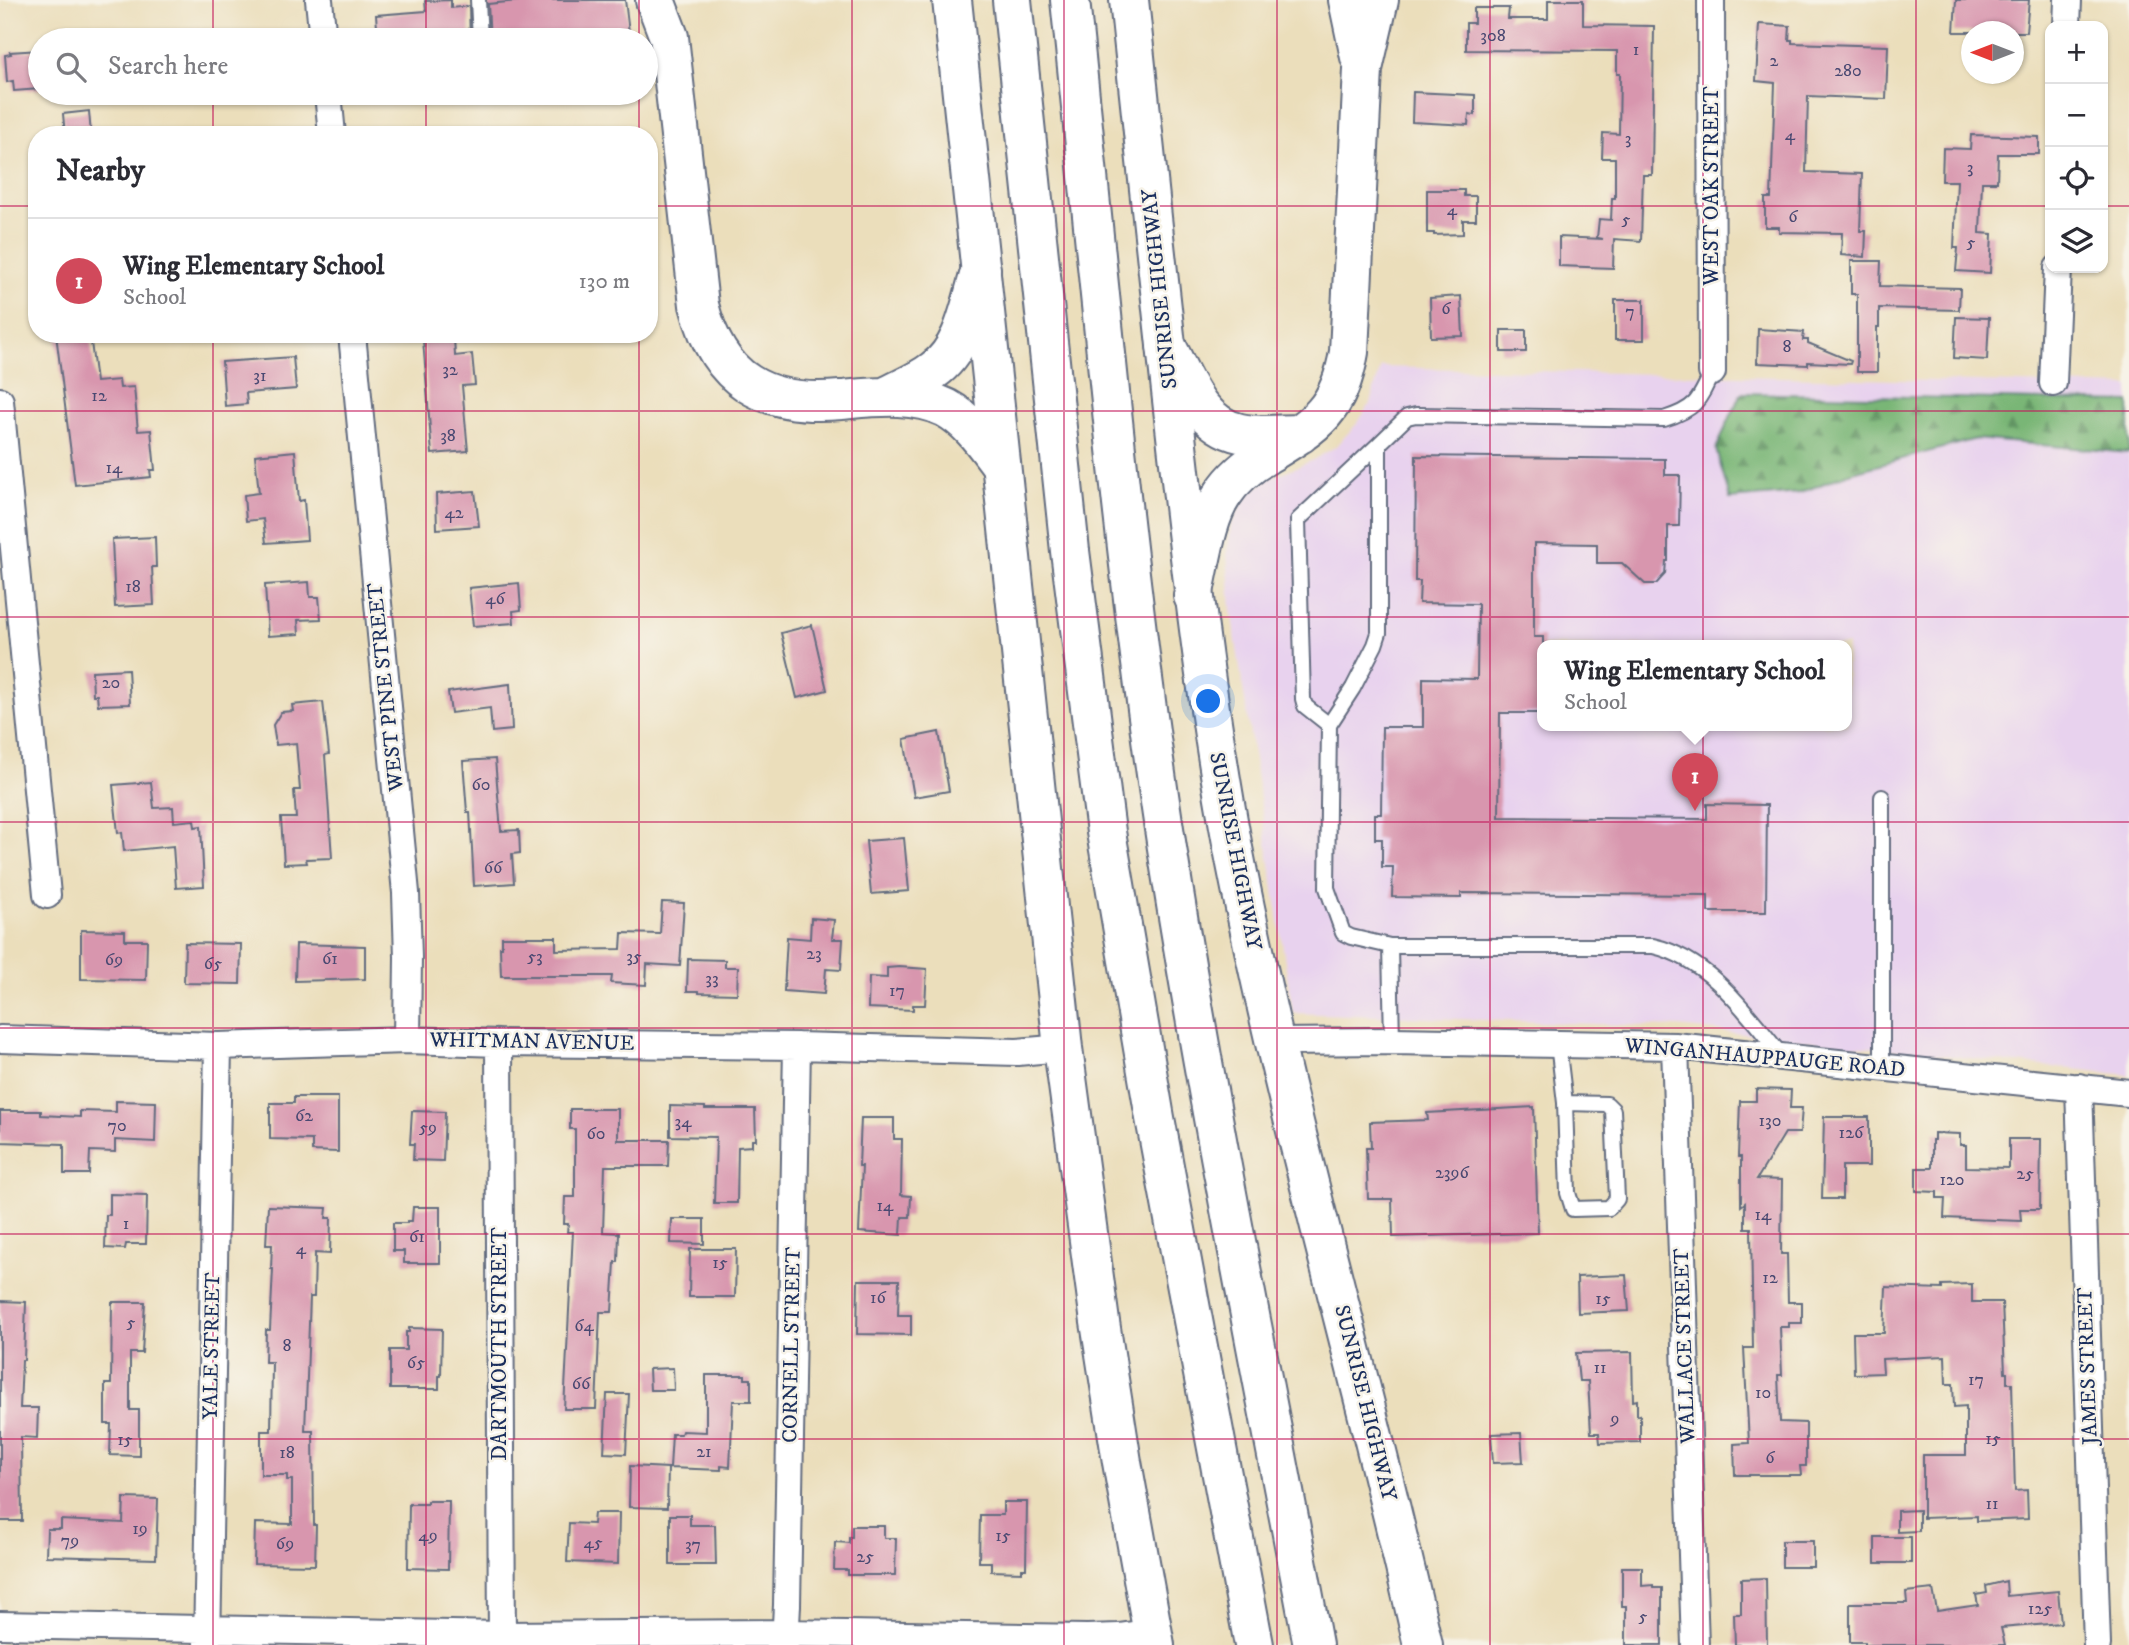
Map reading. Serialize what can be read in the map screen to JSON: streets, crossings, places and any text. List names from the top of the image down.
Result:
{
  "streets": {
    "main road": ["SUNRISE HIGHWAY"],
    "street": [
      "WEST OAK STREET",
      "WEST PINE STREET",
      "WHITMAN AVENUE",
      "WINGANHAUPPAUGE ROAD",
      "DARTMOUTH STREET",
      "CORNELL STREET",
      "YALE STREET",
      "WALLACE STREET",
      "JAMES STREET"
    ]
  },
  "crossings": [
    ["SUNRISE HIGHWAY", "WINGANHAUPPAUGE ROAD"],
    ["WEST PINE STREET", "WHITMAN AVENUE"],
    ["WHITMAN AVENUE", "DARTMOUTH STREET"],
    ["WHITMAN AVENUE", "CORNELL STREET"],
    ["WHITMAN AVENUE", "YALE STREET"],
    ["WINGANHAUPPAUGE ROAD", "WALLACE STREET"],
    ["WINGANHAUPPAUGE ROAD", "JAMES STREET"]
  ],
  "house_numbers": [
    "308",
    "1",
    "2",
    "280",
    "4",
    "3",
    "3",
    "4",
    "6",
    "5",
    "5",
    "6",
    "7",
    "8",
    "32",
    "31",
    "12",
    "38",
    "14",
    "42",
    "18",
    "46",
    "20",
    "60",
    "66",
    "23",
    "53",
    "35",
    "61",
    "69",
    "65",
    "33",
    "17",
    "62",
    "130",
    "34",
    "70",
    "59",
    "126",
    "60",
    "2396",
    "25",
    "120",
    "14",
    "14",
    "1",
    "61",
    "4",
    "15",
    "12",
    "16",
    "15",
    "5",
    "64",
    "8",
    "65",
    "11",
    "17",
    "66",
    "10",
    "9",
    "15",
    "15",
    "21",
    "18",
    "6",
    "11",
    "19",
    "49",
    "15",
    "79",
    "45",
    "69",
    "37",
    "25",
    "125",
    "5"
  ],
  "north": "left",
  "page": {
    "map_buttons": ["+", "−"],
    "search": "Search here",
    "heading": "Nearby",
    "list": [
      {
        "mark": "1",
        "name": "Wing Elementary School",
        "note": "School",
        "value": "130 m"
      }
    ],
    "popup": ["Wing Elementary School", "School"],
    "pins": "1"
  }
}
